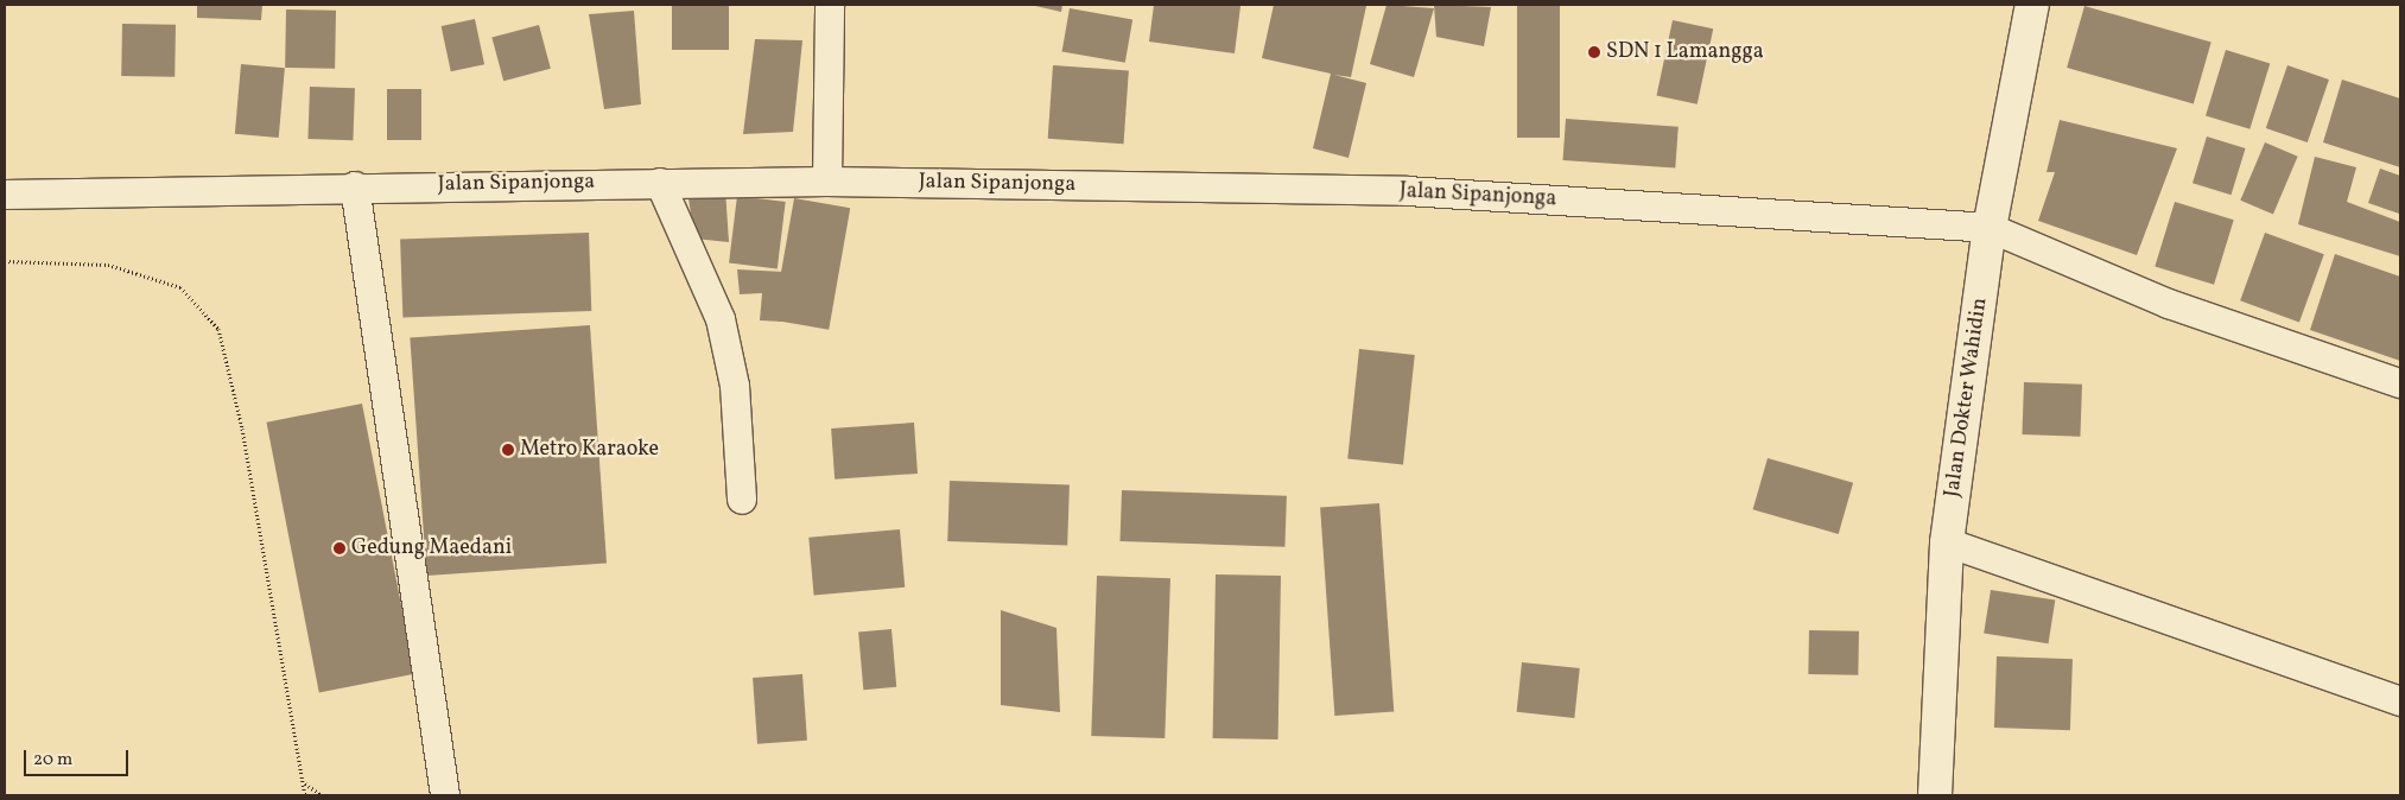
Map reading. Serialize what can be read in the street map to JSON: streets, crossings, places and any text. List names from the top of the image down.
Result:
{
  "streets": {
    "street": ["Jalan Sipanjonga", "Jalan Dokter Wahidin"]
  },
  "crossings": [
    ["Jalan Sipanjonga", "Jalan Dokter Wahidin"]
  ],
  "places": ["SDN 1 Lamangga", "Metro Karaoke", "Gedung Maedani"],
  "scale_bar": "20 m"
}
